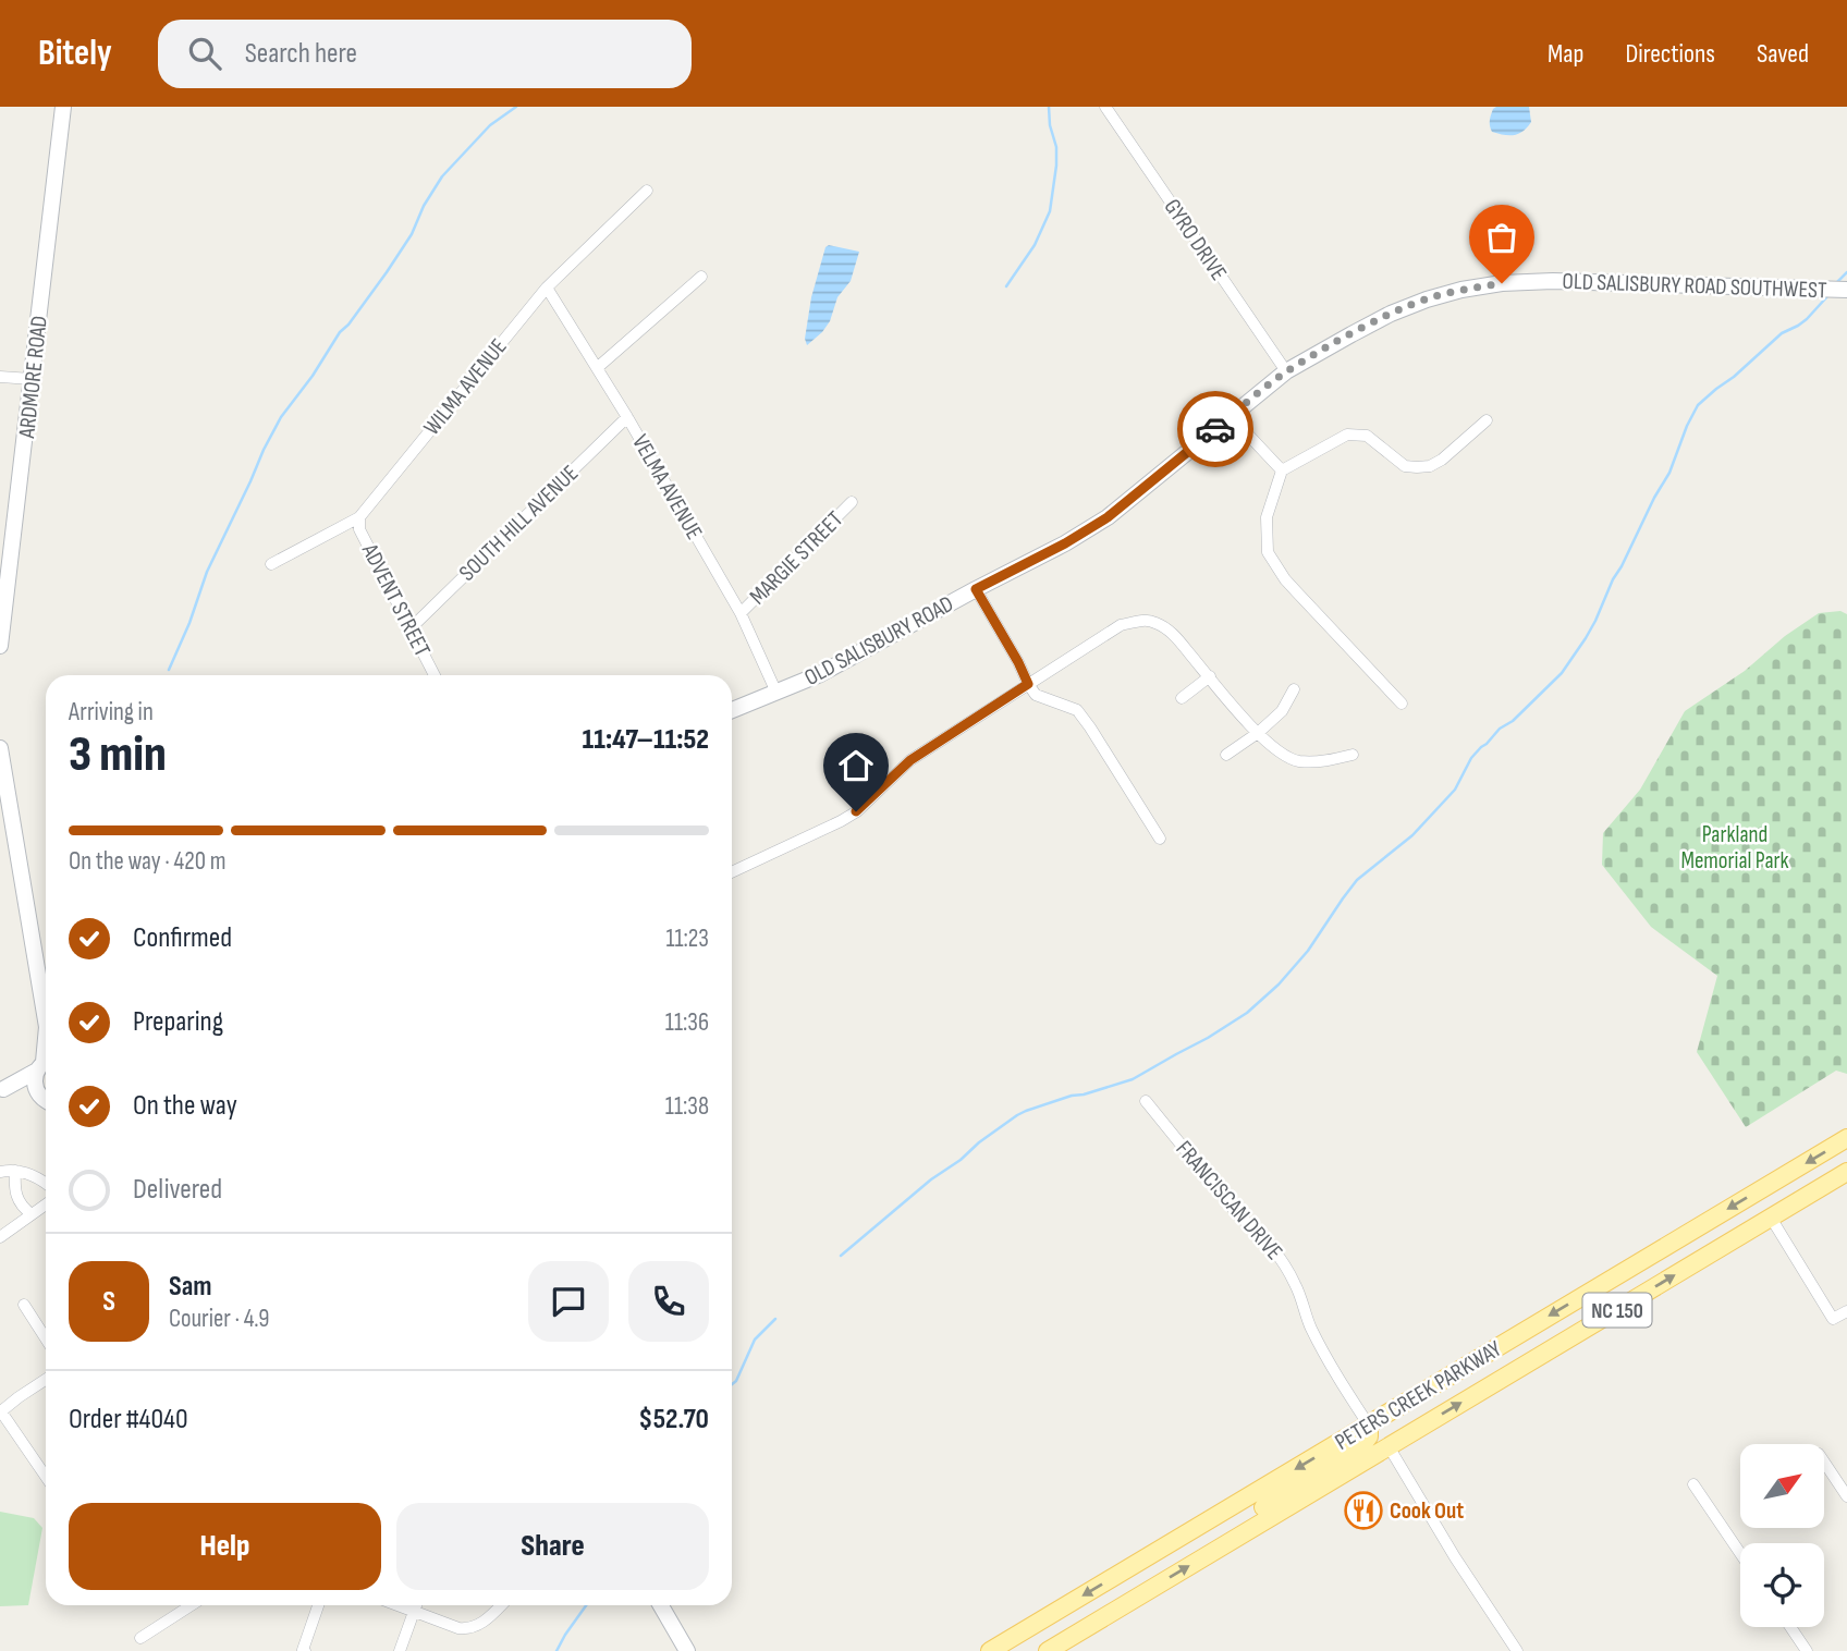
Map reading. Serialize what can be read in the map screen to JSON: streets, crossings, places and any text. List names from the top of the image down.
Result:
{
  "streets": {
    "main road": [
      "OLD SALISBURY ROAD SOUTHWEST",
      "ARDMORE ROAD",
      "OLD SALISBURY ROAD",
      "NC 150",
      "PETERS CREEK PARKWAY"
    ],
    "street": [
      "GYRO DRIVE",
      "WILMA AVENUE",
      "VELMA AVENUE",
      "SOUTH HILL AVENUE",
      "MARGIE STREET",
      "ADVENT STREET",
      "FRANCISCAN DRIVE"
    ]
  },
  "crossings": [
    ["GYRO DRIVE", "OLD SALISBURY ROAD SOUTHWEST"],
    ["GYRO DRIVE", "OLD SALISBURY ROAD"],
    ["OLD SALISBURY ROAD SOUTHWEST", "OLD SALISBURY ROAD"],
    ["WILMA AVENUE", "VELMA AVENUE"],
    ["WILMA AVENUE", "ADVENT STREET"],
    ["VELMA AVENUE", "SOUTH HILL AVENUE"],
    ["VELMA AVENUE", "MARGIE STREET"],
    ["VELMA AVENUE", "OLD SALISBURY ROAD"],
    ["SOUTH HILL AVENUE", "ADVENT STREET"],
    ["FRANCISCAN DRIVE", "PETERS CREEK PARKWAY"]
  ],
  "parks": ["Parkland Memorial Park"],
  "places": {
    "restaurant": ["Cook Out"]
  },
  "north": "top right",
  "page": {
    "header": "Bitely",
    "search": "Search here",
    "nav": ["Map", "Directions", "Saved"],
    "heading": ["3 min", "Arriving in", "11:47–11:52"],
    "panel": [
      "Sam",
      "Courier · 4.9",
      "Order #4040",
      "$52.70"
    ],
    "bar": "On the way · 420 m",
    "list": [
      ["Confirmed", "11:23"],
      ["Preparing", "11:36"],
      ["On the way", "11:38"],
      "Delivered"
    ],
    "round": "S",
    "buttons": ["Help", "Share"]
  }
}
